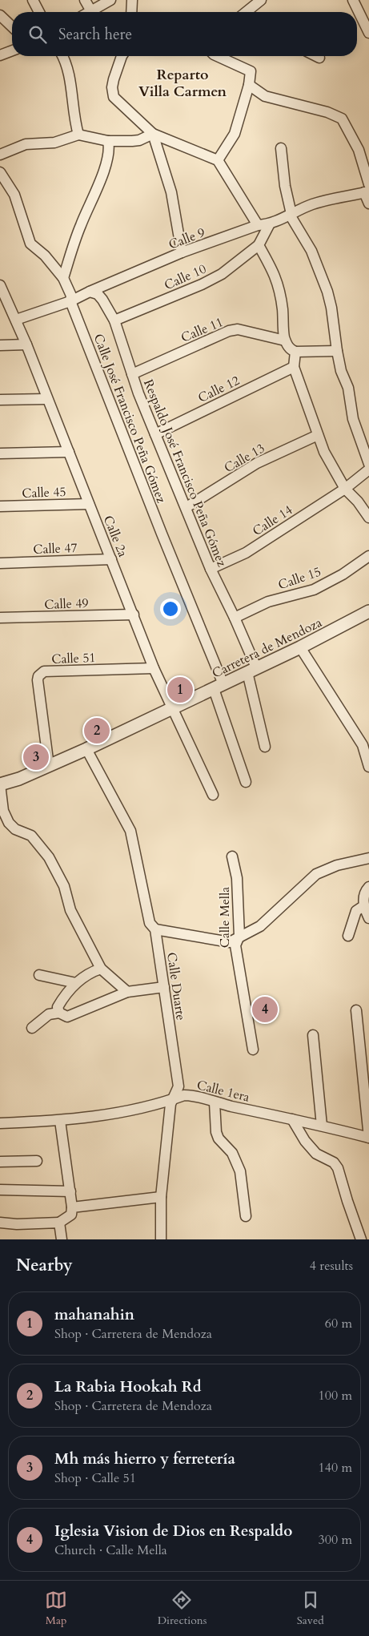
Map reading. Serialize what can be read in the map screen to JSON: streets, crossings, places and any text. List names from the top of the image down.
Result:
{
  "streets": {
    "street": [
      "Calle 9",
      "Calle 10",
      "Calle 11",
      "Calle 12",
      "Calle José Francisco Peña Gómez",
      "Calle 13",
      "Respaldo José Francisco Peña Gómez",
      "Calle 45",
      "Calle 14",
      "Calle 2a",
      "Calle 47",
      "Calle 15",
      "Calle 49",
      "Carretera de Mendoza",
      "Calle 51",
      "Calle Mella",
      "Calle Duarte",
      "Calle 1era"
    ]
  },
  "crossings": [
    ["Calle 9", "Calle José Francisco Peña Gómez"],
    ["Calle 9", "Respaldo José Francisco Peña Gómez"],
    ["Calle 9", "Calle 2a"],
    ["Calle 10", "Respaldo José Francisco Peña Gómez"],
    ["Calle 11", "Respaldo José Francisco Peña Gómez"],
    ["Calle 12", "Respaldo José Francisco Peña Gómez"],
    ["Calle José Francisco Peña Gómez", "Carretera de Mendoza"],
    ["Calle 13", "Respaldo José Francisco Peña Gómez"],
    ["Respaldo José Francisco Peña Gómez", "Calle 14"],
    ["Respaldo José Francisco Peña Gómez", "Calle 15"],
    ["Respaldo José Francisco Peña Gómez", "Carretera de Mendoza"],
    ["Calle 45", "Calle 2a"],
    ["Calle 2a", "Calle 47"],
    ["Calle 2a", "Calle 49"],
    ["Calle 2a", "Carretera de Mendoza"],
    ["Calle 2a", "Calle 51"],
    ["Carretera de Mendoza", "Calle 51"],
    ["Carretera de Mendoza", "Calle Duarte"],
    ["Calle Duarte", "Calle 1era"]
  ],
  "districts": ["Reparto Villa Carmen"],
  "page": {
    "search": "Search here",
    "pins": [
      "1",
      "2",
      "3",
      "4"
    ],
    "heading": ["Nearby", "4 results"],
    "list": [
      {
        "mark": "1",
        "name": "mahanahin",
        "note": "Shop · Carretera de Mendoza",
        "value": "60 m"
      },
      {
        "mark": "2",
        "name": "La Rabia Hookah Rd",
        "note": "Shop · Carretera de Mendoza",
        "value": "100 m"
      },
      {
        "mark": "3",
        "name": "Mh más hierro y ferretería",
        "note": "Shop · Calle 51",
        "value": "140 m"
      },
      {
        "mark": "4",
        "name": "Iglesia Vision de Dios en Respaldo",
        "note": "Church · Calle Mella",
        "value": "300 m"
      }
    ],
    "nav": ["Map", "Directions", "Saved"]
  }
}
